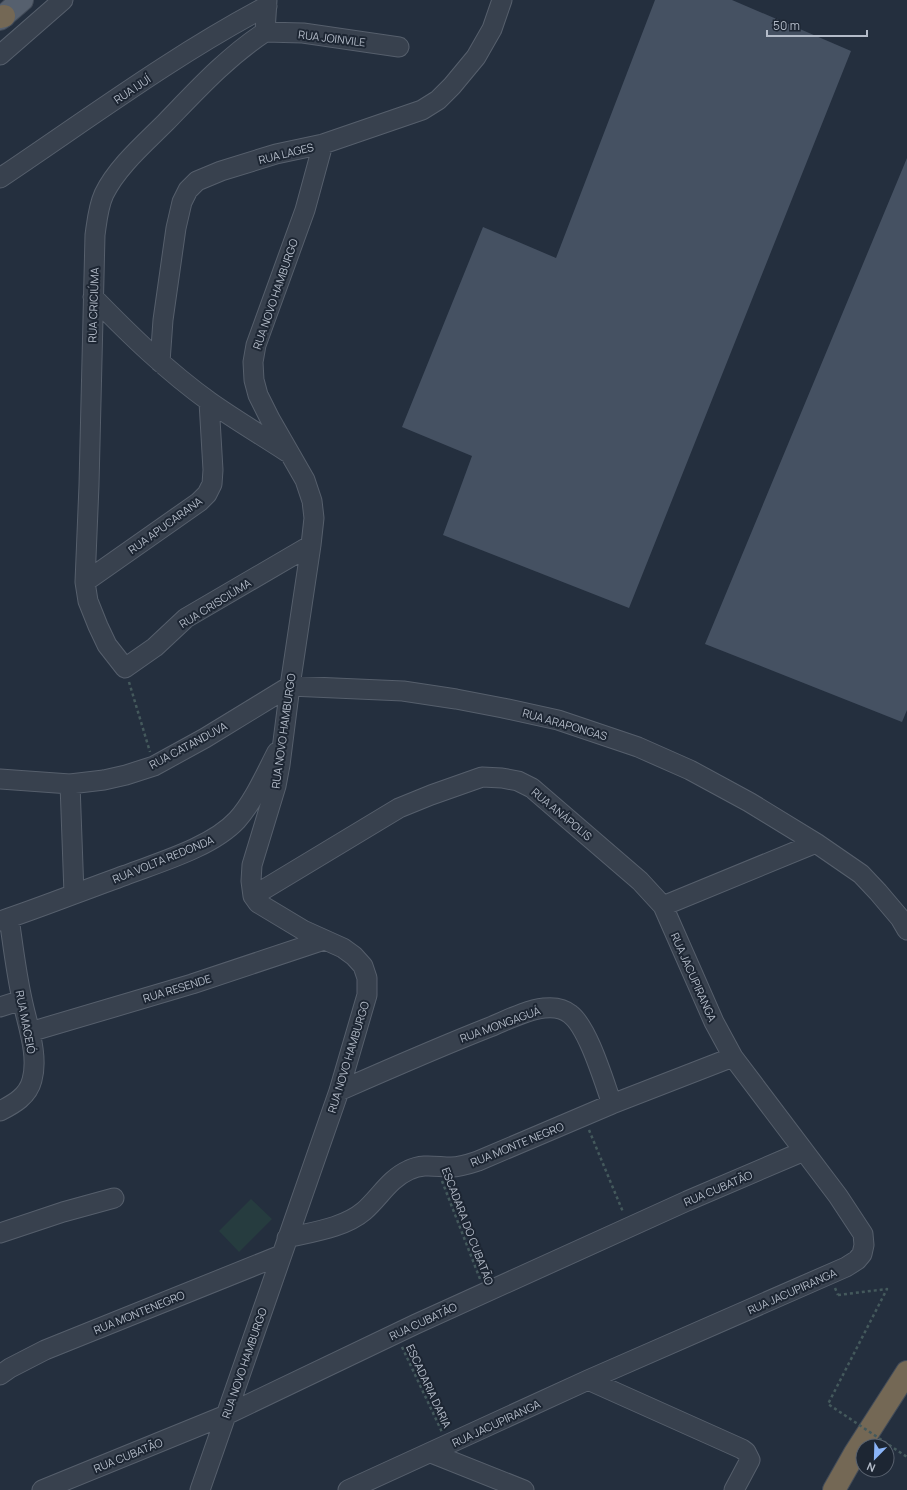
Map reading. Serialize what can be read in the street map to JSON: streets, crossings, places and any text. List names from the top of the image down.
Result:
{
  "streets": {
    "street": [
      "RUA JOINVILE",
      "RUA IJUÍ",
      "RUA LAGES",
      "RUA NOVO HAMBURGO",
      "RUA CRICIÚMA",
      "RUA APUCARANA",
      "RUA CRISCIÚMA",
      "RUA ARAPONGAS",
      "RUA CATANDUVA",
      "RUA ANÁPOLIS",
      "RUA VOLTA REDONDA",
      "RUA JACUPIRANGA",
      "RUA RESENDE",
      "RUA MACEIÓ",
      "RUA MONGAGUÁ",
      "RUA MONTE NEGRO",
      "RUA CUBATÃO",
      "RUA MONTENEGRO"
    ],
    "path": ["ESCADARA DO CUBATÃO", "ESCADARIA DARIA"]
  },
  "crossings": [
    ["RUA JOINVILE", "RUA CRICIÚMA"],
    ["RUA LAGES", "RUA NOVO HAMBURGO"],
    ["RUA NOVO HAMBURGO", "RUA CRISCIÚMA"],
    ["RUA NOVO HAMBURGO", "RUA ARAPONGAS"],
    ["RUA NOVO HAMBURGO", "RUA CATANDUVA"],
    ["RUA NOVO HAMBURGO", "RUA ANÁPOLIS"],
    ["RUA NOVO HAMBURGO", "RUA VOLTA REDONDA"],
    ["RUA NOVO HAMBURGO", "RUA RESENDE"],
    ["RUA NOVO HAMBURGO", "RUA MONGAGUÁ"],
    ["RUA NOVO HAMBURGO", "RUA MONTE NEGRO"],
    ["RUA NOVO HAMBURGO", "RUA CUBATÃO"],
    ["RUA NOVO HAMBURGO", "RUA MONTENEGRO"],
    ["RUA CRICIÚMA", "RUA APUCARANA"],
    ["RUA CRICIÚMA", "RUA CRISCIÚMA"],
    ["RUA ARAPONGAS", "RUA CATANDUVA"],
    ["RUA ANÁPOLIS", "RUA JACUPIRANGA"],
    ["RUA VOLTA REDONDA", "RUA MACEIÓ"],
    ["RUA JACUPIRANGA", "RUA MONTE NEGRO"],
    ["RUA JACUPIRANGA", "RUA CUBATÃO"],
    ["RUA JACUPIRANGA", "ESCADARIA DARIA"],
    ["RUA RESENDE", "RUA MACEIÓ"],
    ["RUA MONGAGUÁ", "RUA MONTE NEGRO"],
    ["RUA MONTE NEGRO", "ESCADARA DO CUBATÃO"],
    ["RUA MONTE NEGRO", "RUA MONTENEGRO"],
    ["RUA CUBATÃO", "ESCADARA DO CUBATÃO"],
    ["RUA CUBATÃO", "ESCADARIA DARIA"]
  ],
  "scale_bar": "50 m",
  "north": "bottom left"
}
